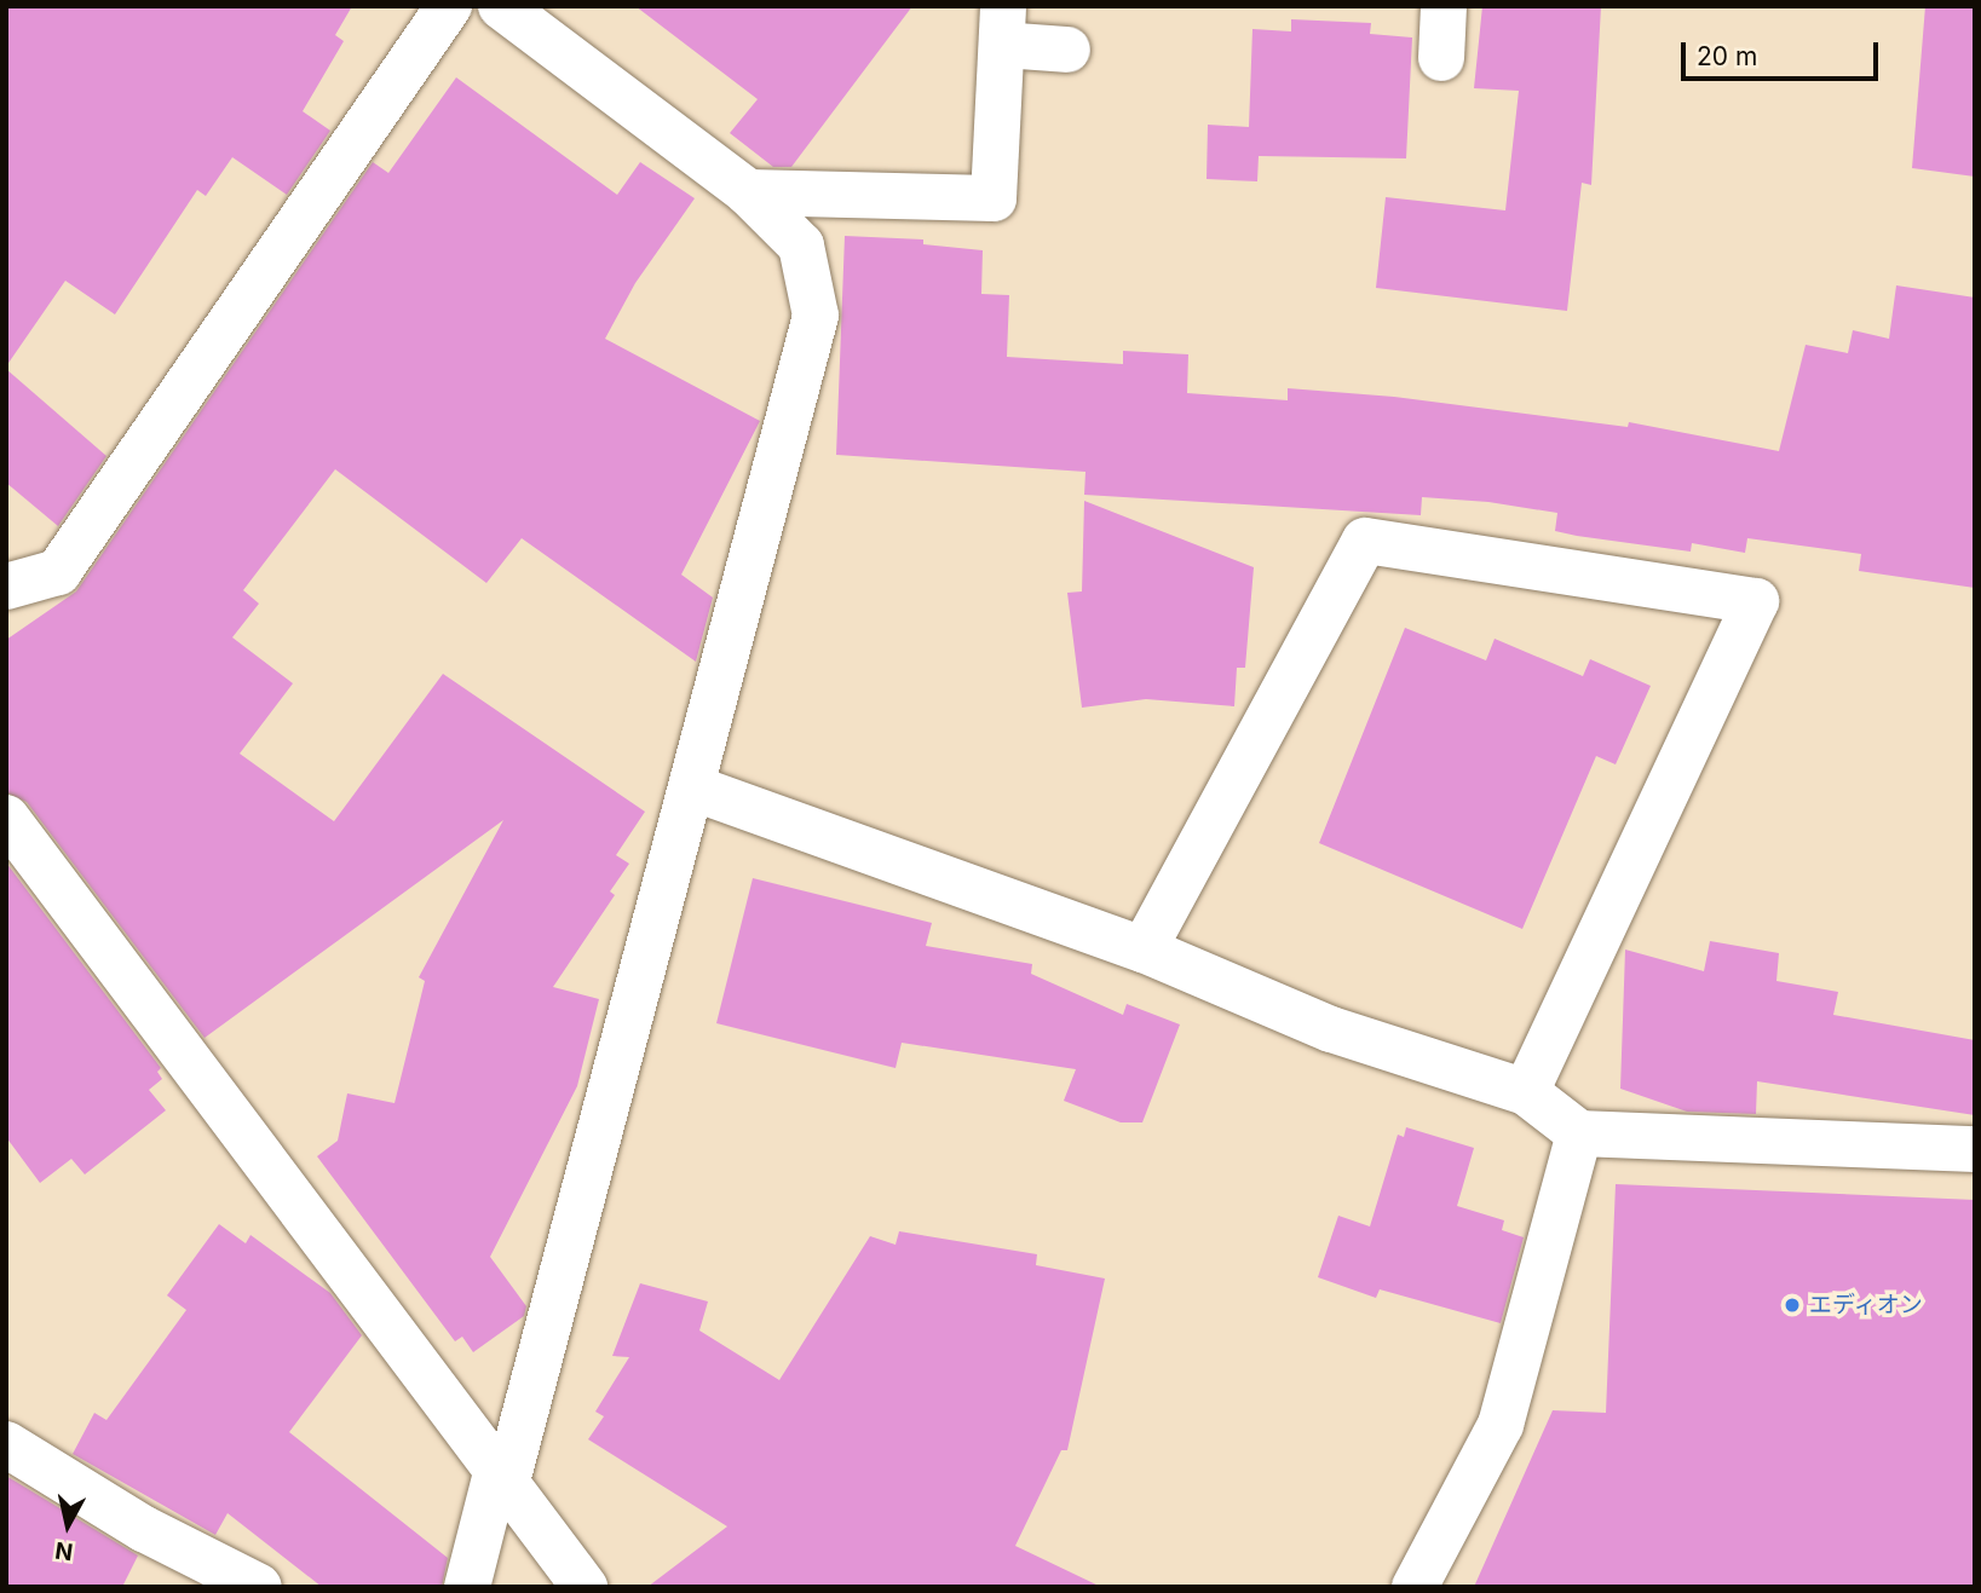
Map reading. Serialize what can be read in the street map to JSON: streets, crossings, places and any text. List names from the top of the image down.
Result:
{
  "places": ["エディオン"],
  "scale_bar": "20 m",
  "north": "bottom"
}
